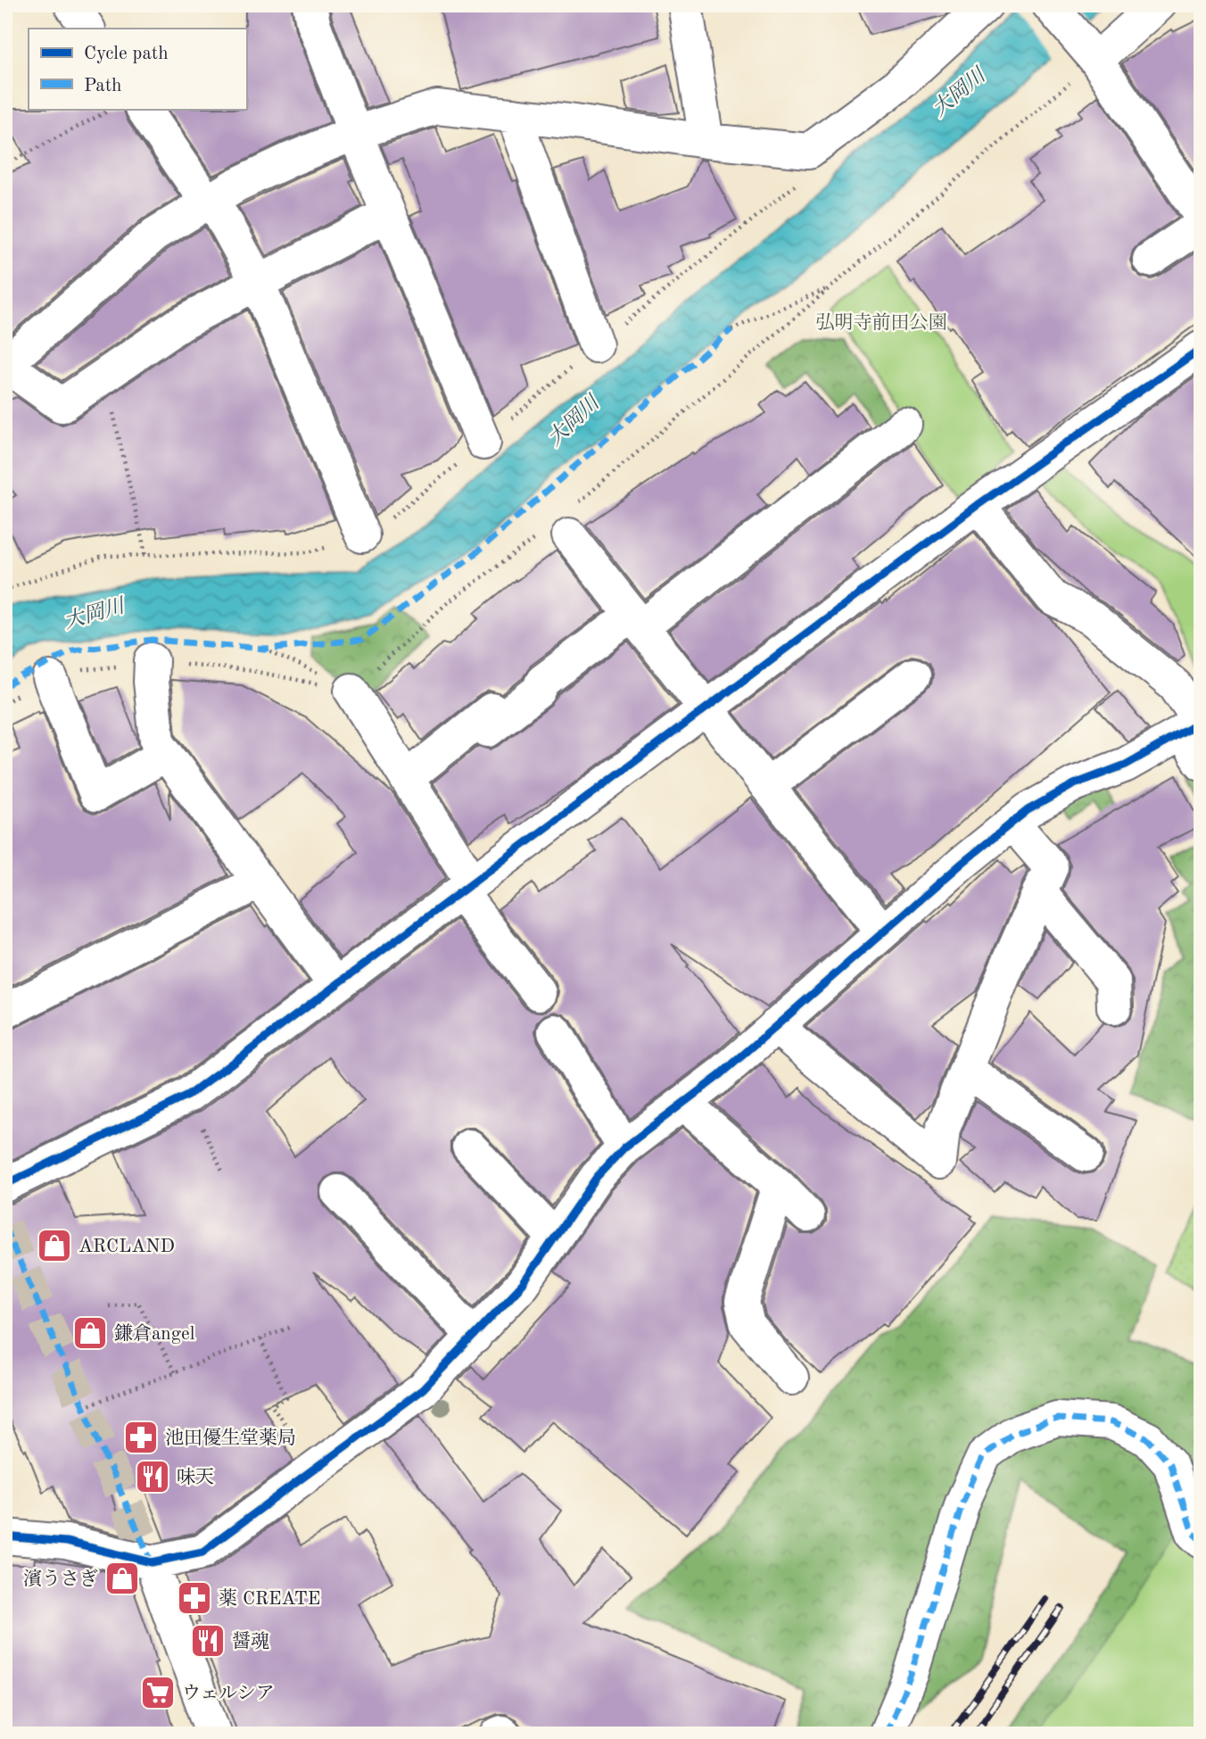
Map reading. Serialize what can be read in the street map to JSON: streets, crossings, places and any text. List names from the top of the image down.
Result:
{
  "water": ["大岡川"],
  "parks": ["弘明寺前田公園"],
  "places": {
    "shop": ["ARCLAND", "鎌倉angel", "濱うさぎ"],
    "pharmacy": ["池田優生堂薬局", "薬 CREATE"],
    "restaurant": ["味天", "醤魂"],
    "supermarket": ["ウェルシア"]
  },
  "legend": ["Cycle path", "Path"]
}
